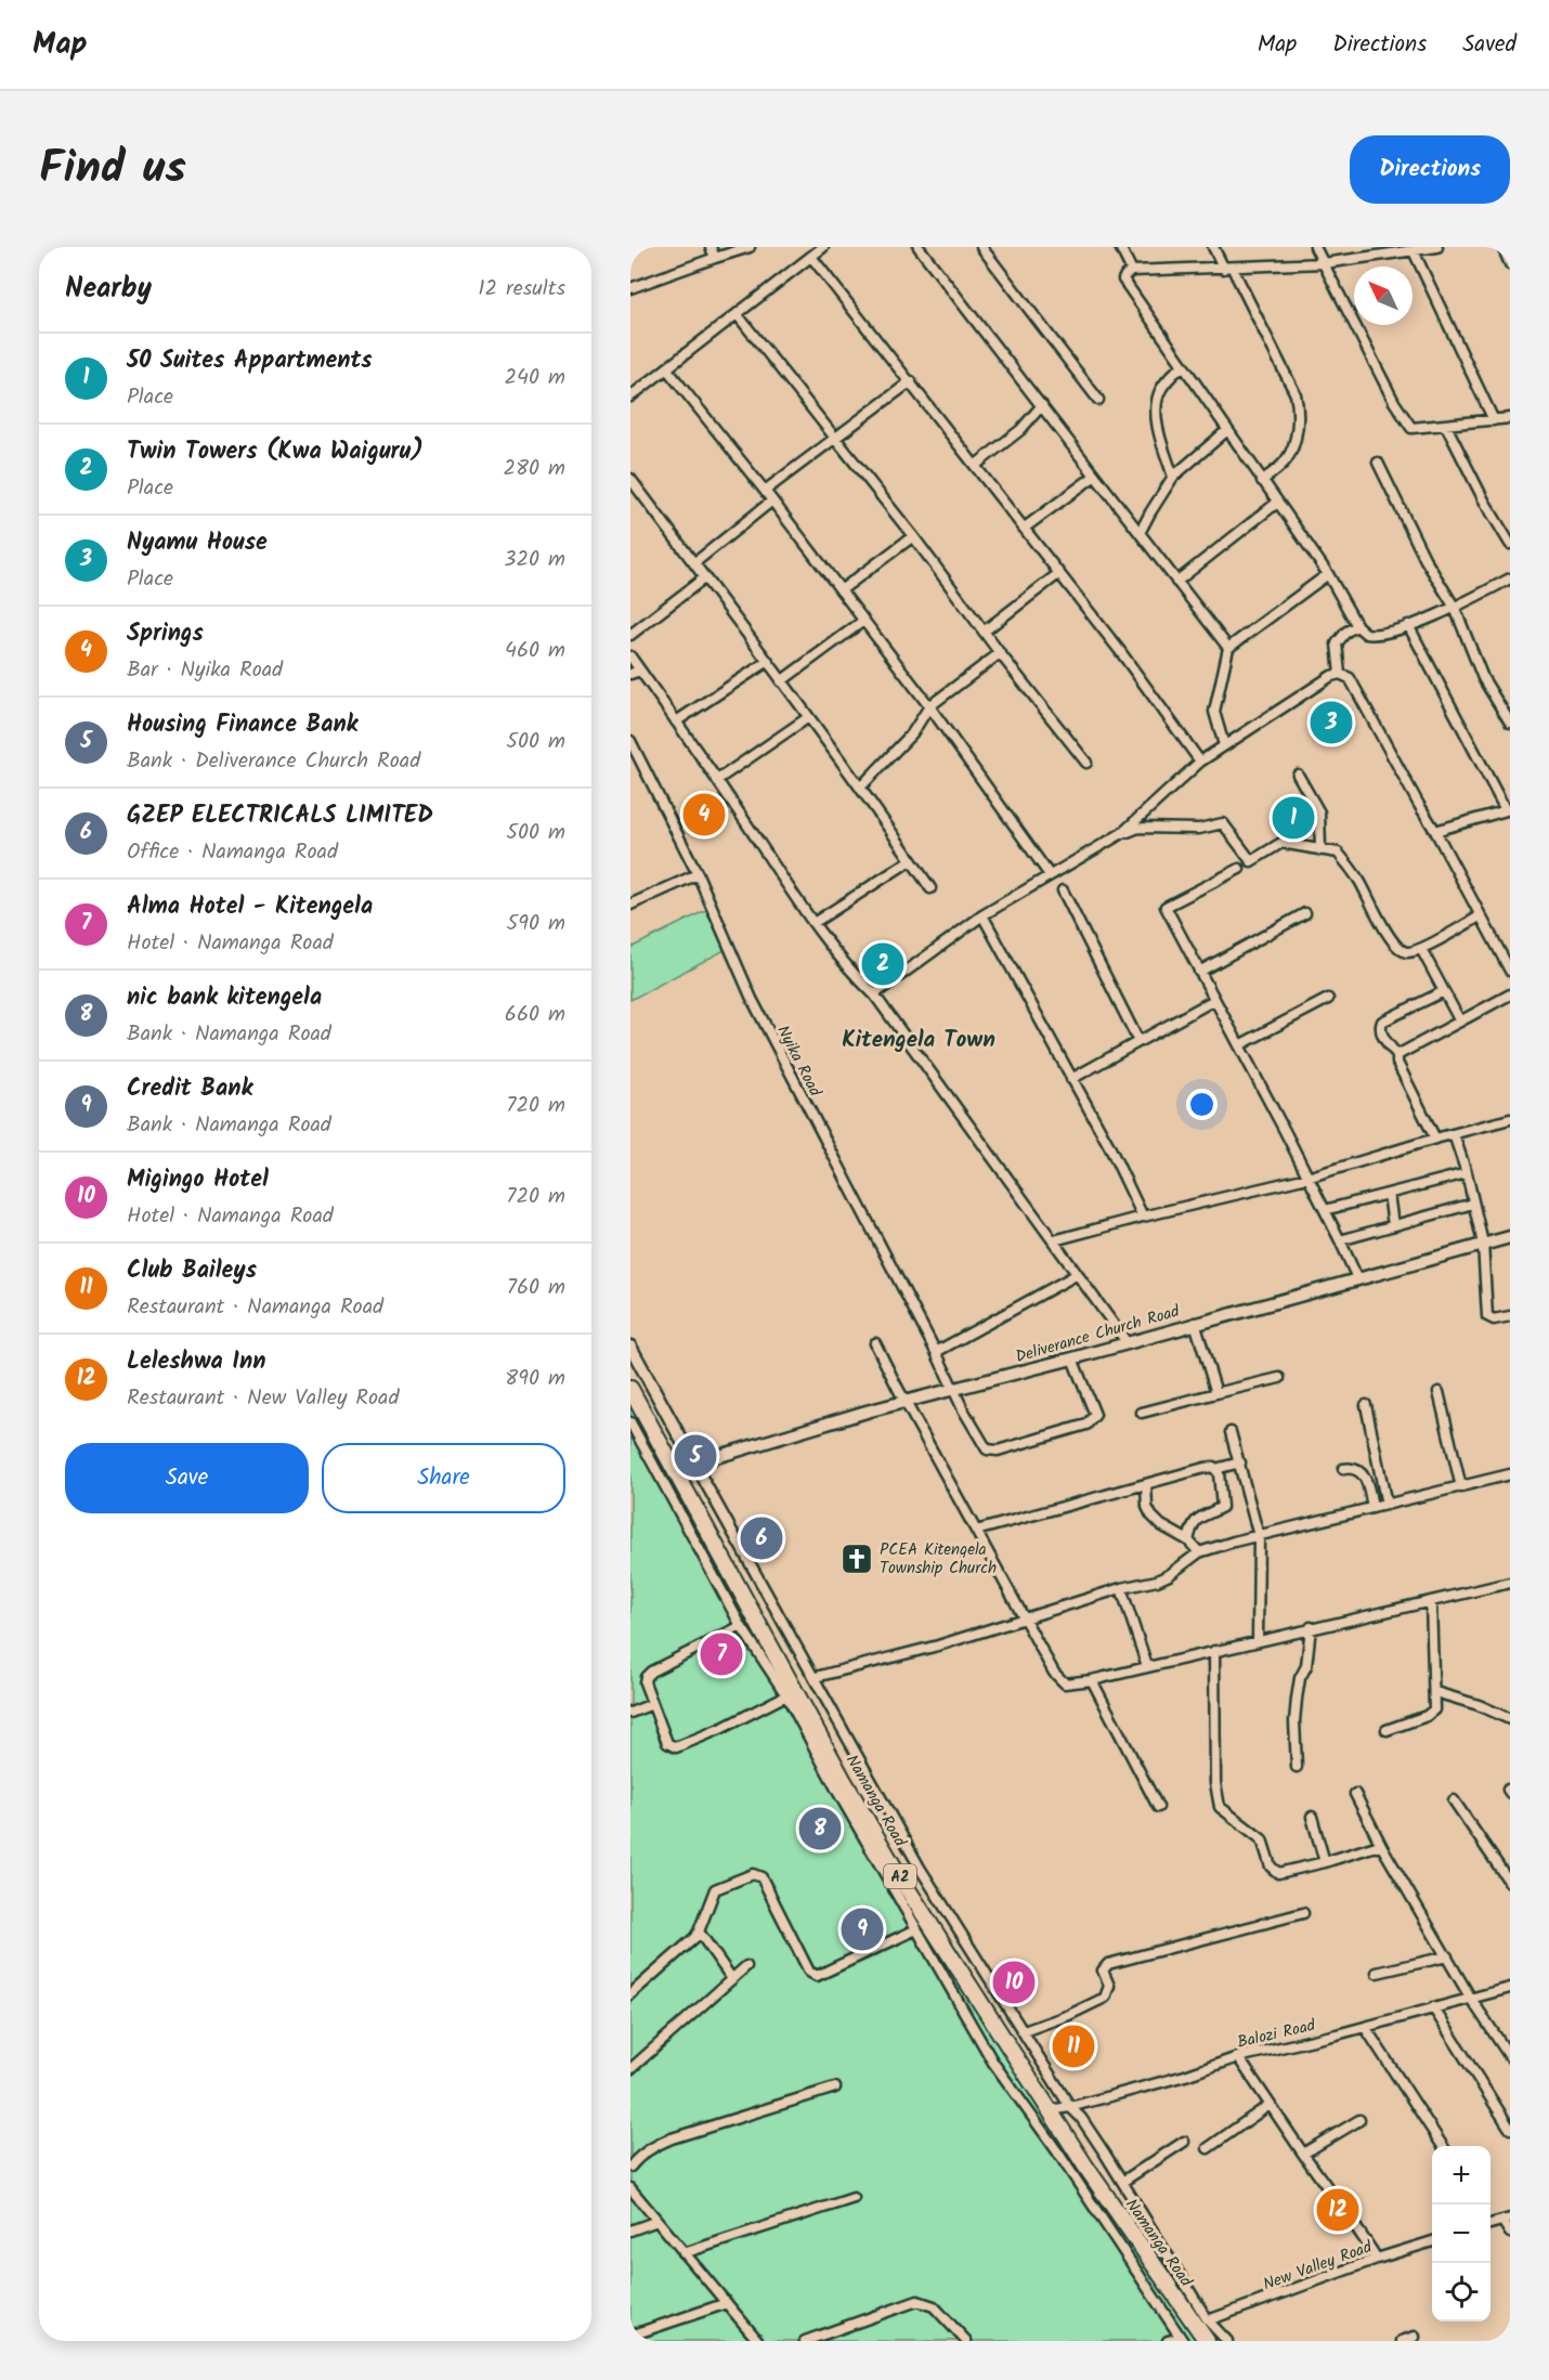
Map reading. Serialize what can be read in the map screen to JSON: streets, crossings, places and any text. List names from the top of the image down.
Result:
{
  "streets": {
    "highway": ["Namanga Road", "A2"],
    "street": [
      "Nyika Road",
      "Deliverance Church Road",
      "Balozi Road",
      "New Valley Road"
    ]
  },
  "crossings": [
    ["Nyika Road", "Deliverance Church Road"],
    ["Namanga Road", "Balozi Road"]
  ],
  "districts": ["Kitengela Town"],
  "places": {
    "church": ["PCEA Kitengela Township Church"]
  },
  "north": "top left",
  "page": {
    "header": "Map",
    "nav": ["Map", "Directions", "Saved"],
    "title": "Find us",
    "buttons": [
      "Directions",
      ["Save", "Share"]
    ],
    "heading": ["Nearby", "12 results"],
    "list": [
      {
        "mark": "1",
        "name": "50 Suites Appartments",
        "note": "Place",
        "value": "240 m"
      },
      {
        "mark": "2",
        "name": "Twin Towers (Kwa Waiguru)",
        "note": "Place",
        "value": "280 m"
      },
      {
        "mark": "3",
        "name": "Nyamu House",
        "note": "Place",
        "value": "320 m"
      },
      {
        "mark": "4",
        "name": "Springs",
        "note": "Bar · Nyika Road",
        "value": "460 m"
      },
      {
        "mark": "5",
        "name": "Housing Finance Bank",
        "note": "Bank · Deliverance Church Road",
        "value": "500 m"
      },
      {
        "mark": "6",
        "name": "GZEP ELECTRICALS LIMITED",
        "note": "Office · Namanga Road",
        "value": "500 m"
      },
      {
        "mark": "7",
        "name": "Alma Hotel - Kitengela",
        "note": "Hotel · Namanga Road",
        "value": "590 m"
      },
      {
        "mark": "8",
        "name": "nic bank kitengela",
        "note": "Bank · Namanga Road",
        "value": "660 m"
      },
      {
        "mark": "9",
        "name": "Credit Bank",
        "note": "Bank · Namanga Road",
        "value": "720 m"
      },
      {
        "mark": "10",
        "name": "Migingo Hotel",
        "note": "Hotel · Namanga Road",
        "value": "720 m"
      },
      {
        "mark": "11",
        "name": "Club Baileys",
        "note": "Restaurant · Namanga Road",
        "value": "760 m"
      },
      {
        "mark": "12",
        "name": "Leleshwa Inn",
        "note": "Restaurant · New Valley Road",
        "value": "890 m"
      }
    ],
    "pins": [
      "3",
      "4",
      "1",
      "2",
      "5",
      "6",
      "7",
      "8",
      "9",
      "10",
      "11",
      "12"
    ],
    "map_buttons": ["+", "−"]
  }
}
